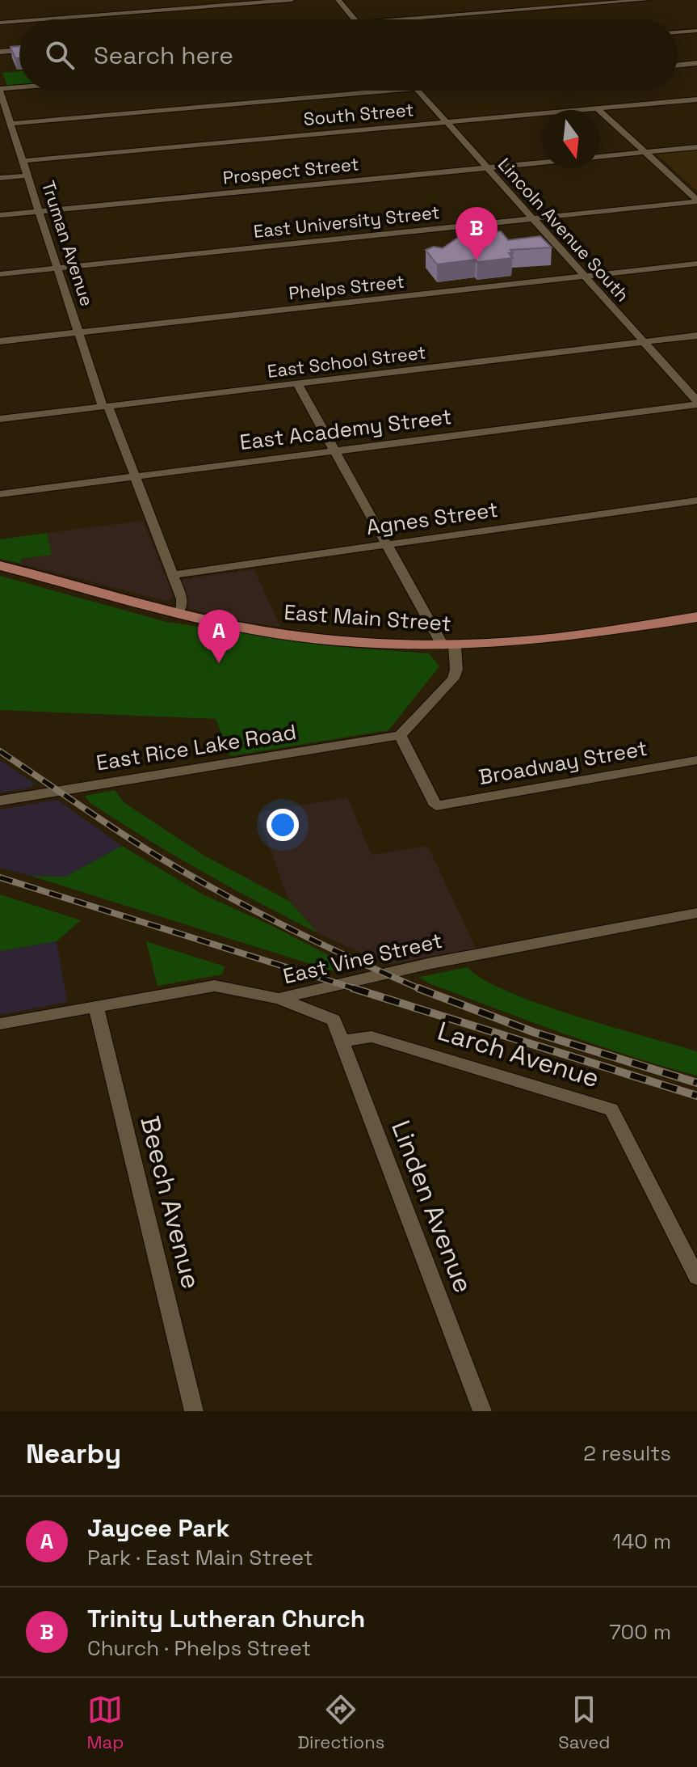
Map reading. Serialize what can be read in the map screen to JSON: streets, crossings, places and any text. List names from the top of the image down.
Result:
{
  "streets": {
    "main road": ["East Main Street"],
    "street": [
      "South Street",
      "Prospect Street",
      "East University Street",
      "Lincoln Avenue South",
      "Truman Avenue",
      "Phelps Street",
      "East School Street",
      "East Academy Street",
      "Agnes Street",
      "East Rice Lake Road",
      "Broadway Street",
      "East Vine Street",
      "Larch Avenue",
      "Beech Avenue",
      "Linden Avenue"
    ]
  },
  "crossings": [
    ["South Street", "Lincoln Avenue South"],
    ["South Street", "Truman Avenue"],
    ["Prospect Street", "Lincoln Avenue South"],
    ["Prospect Street", "Truman Avenue"],
    ["East University Street", "Lincoln Avenue South"],
    ["East University Street", "Truman Avenue"],
    ["Lincoln Avenue South", "Phelps Street"],
    ["Lincoln Avenue South", "East School Street"],
    ["Lincoln Avenue South", "East Academy Street"],
    ["Truman Avenue", "Phelps Street"],
    ["Truman Avenue", "East School Street"],
    ["Truman Avenue", "East Academy Street"],
    ["Truman Avenue", "Agnes Street"],
    ["Truman Avenue", "East Main Street"],
    ["East Rice Lake Road", "Broadway Street"],
    ["East Vine Street", "Beech Avenue"],
    ["East Vine Street", "Linden Avenue"],
    ["Larch Avenue", "Linden Avenue"]
  ],
  "north": "bottom",
  "page": {
    "search": "Search here",
    "pins": ["B", "A"],
    "heading": ["Nearby", "2 results"],
    "list": [
      {
        "mark": "A",
        "name": "Jaycee Park",
        "note": "Park · East Main Street",
        "value": "140 m"
      },
      {
        "mark": "B",
        "name": "Trinity Lutheran Church",
        "note": "Church · Phelps Street",
        "value": "700 m"
      }
    ],
    "nav": ["Map", "Directions", "Saved"]
  }
}
